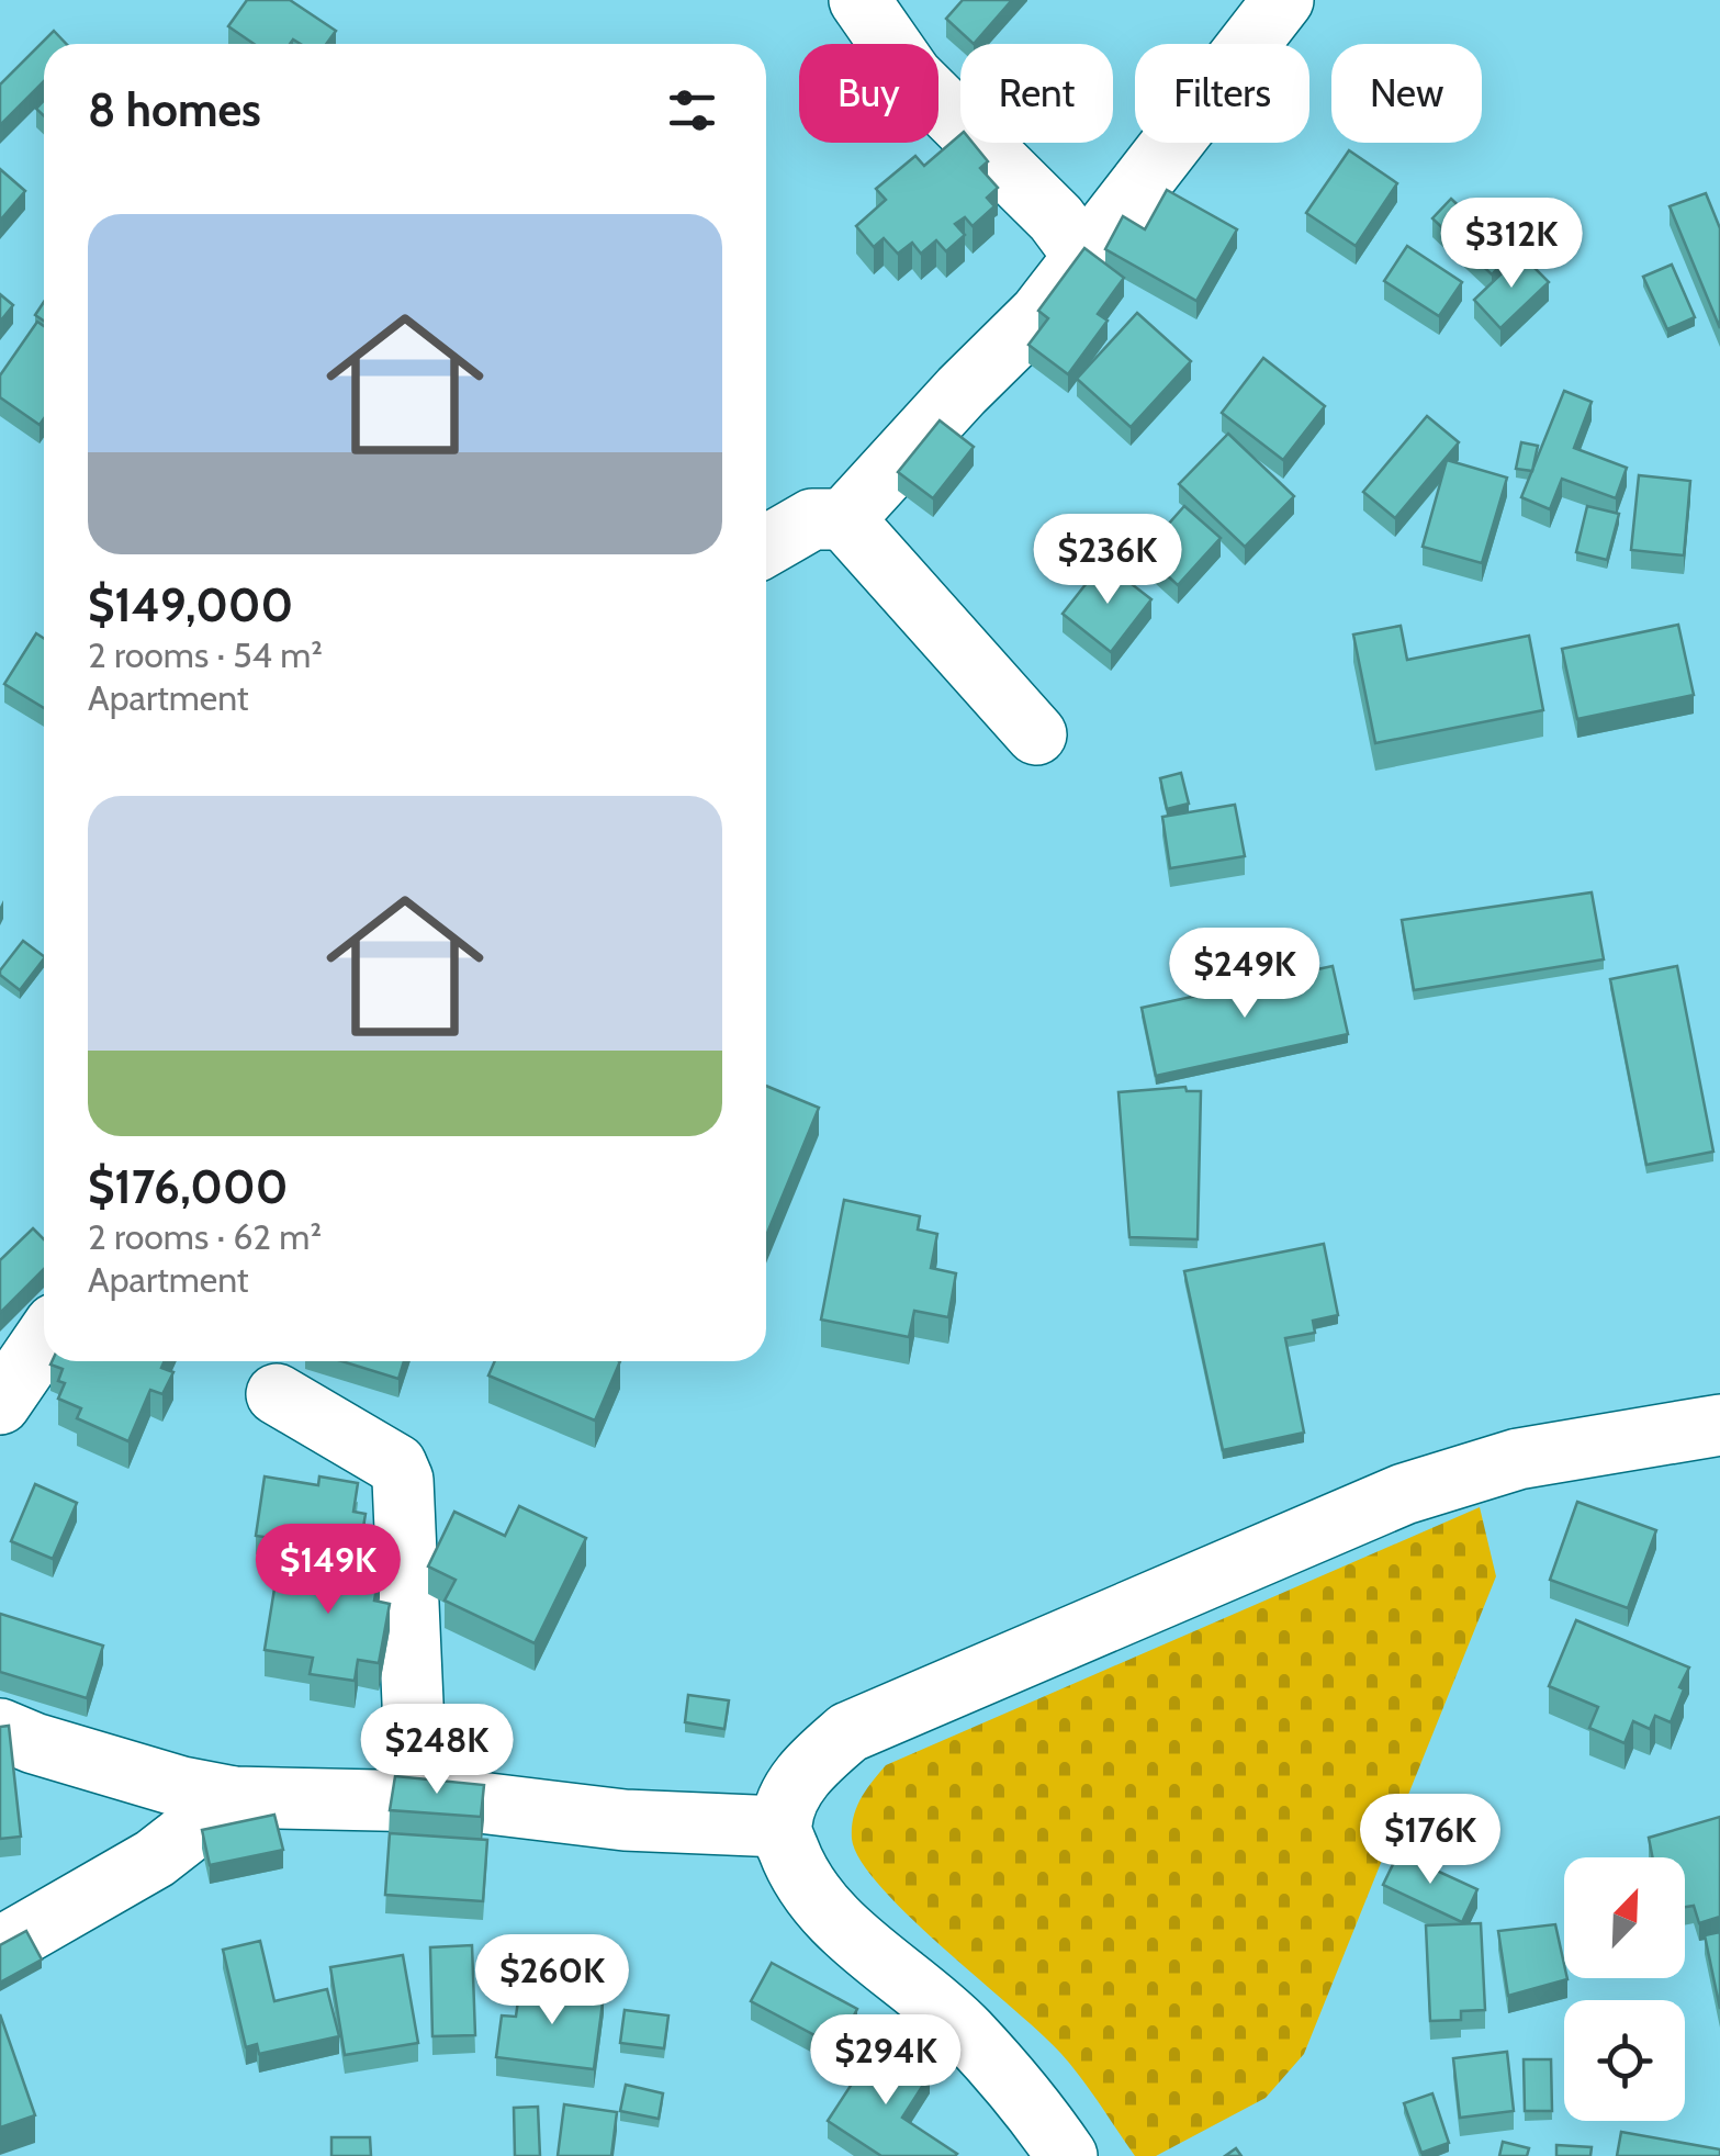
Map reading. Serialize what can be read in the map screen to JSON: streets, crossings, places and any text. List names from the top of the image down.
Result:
{
  "north": "top right",
  "page": {
    "chip": [
      "Buy",
      "Rent",
      "Filters",
      "New"
    ],
    "heading": "8 homes",
    "list": [
      {
        "name": "$149,000",
        "note": "2 rooms · 54 m² · Apartment"
      },
      {
        "name": "$176,000",
        "note": "2 rooms · 62 m² · Apartment"
      }
    ],
    "price": [
      "$312K",
      "$236K",
      "$249K",
      "$149K",
      "$248K",
      "$176K",
      "$260K",
      "$294K"
    ]
  }
}
